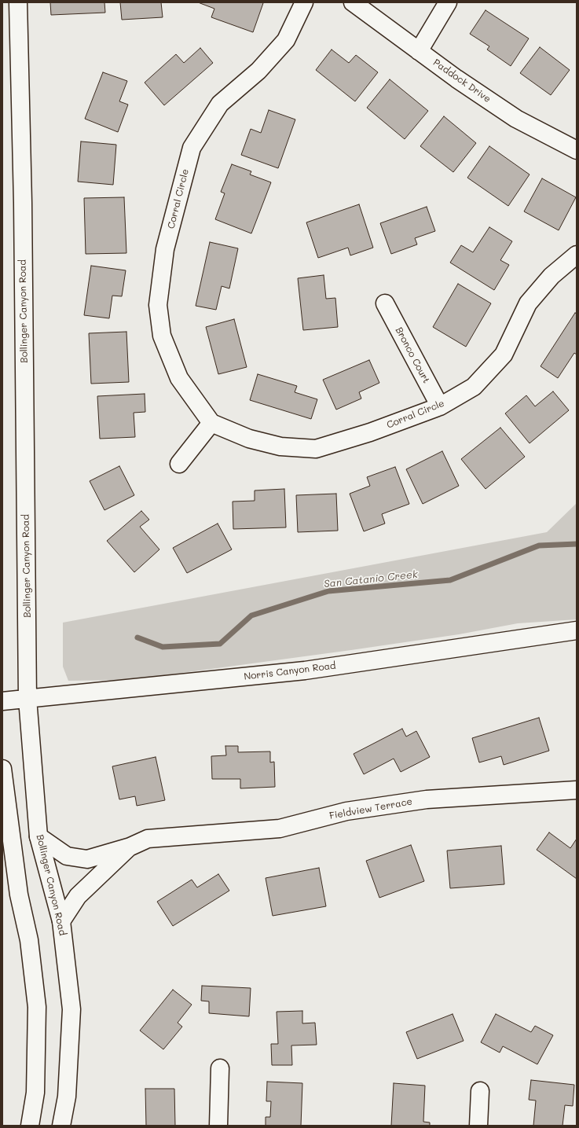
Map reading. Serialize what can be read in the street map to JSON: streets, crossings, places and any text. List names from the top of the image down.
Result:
{
  "streets": {
    "street": [
      "Paddock Drive",
      "Corral Circle",
      "Bollinger Canyon Road",
      "Bronco Court",
      "Norris Canyon Road",
      "Fieldview Terrace"
    ]
  },
  "crossings": [
    ["Corral Circle", "Bronco Court"],
    ["Bollinger Canyon Road", "Norris Canyon Road"],
    ["Bollinger Canyon Road", "Fieldview Terrace"]
  ],
  "water": ["San Catanio Creek"]
}
